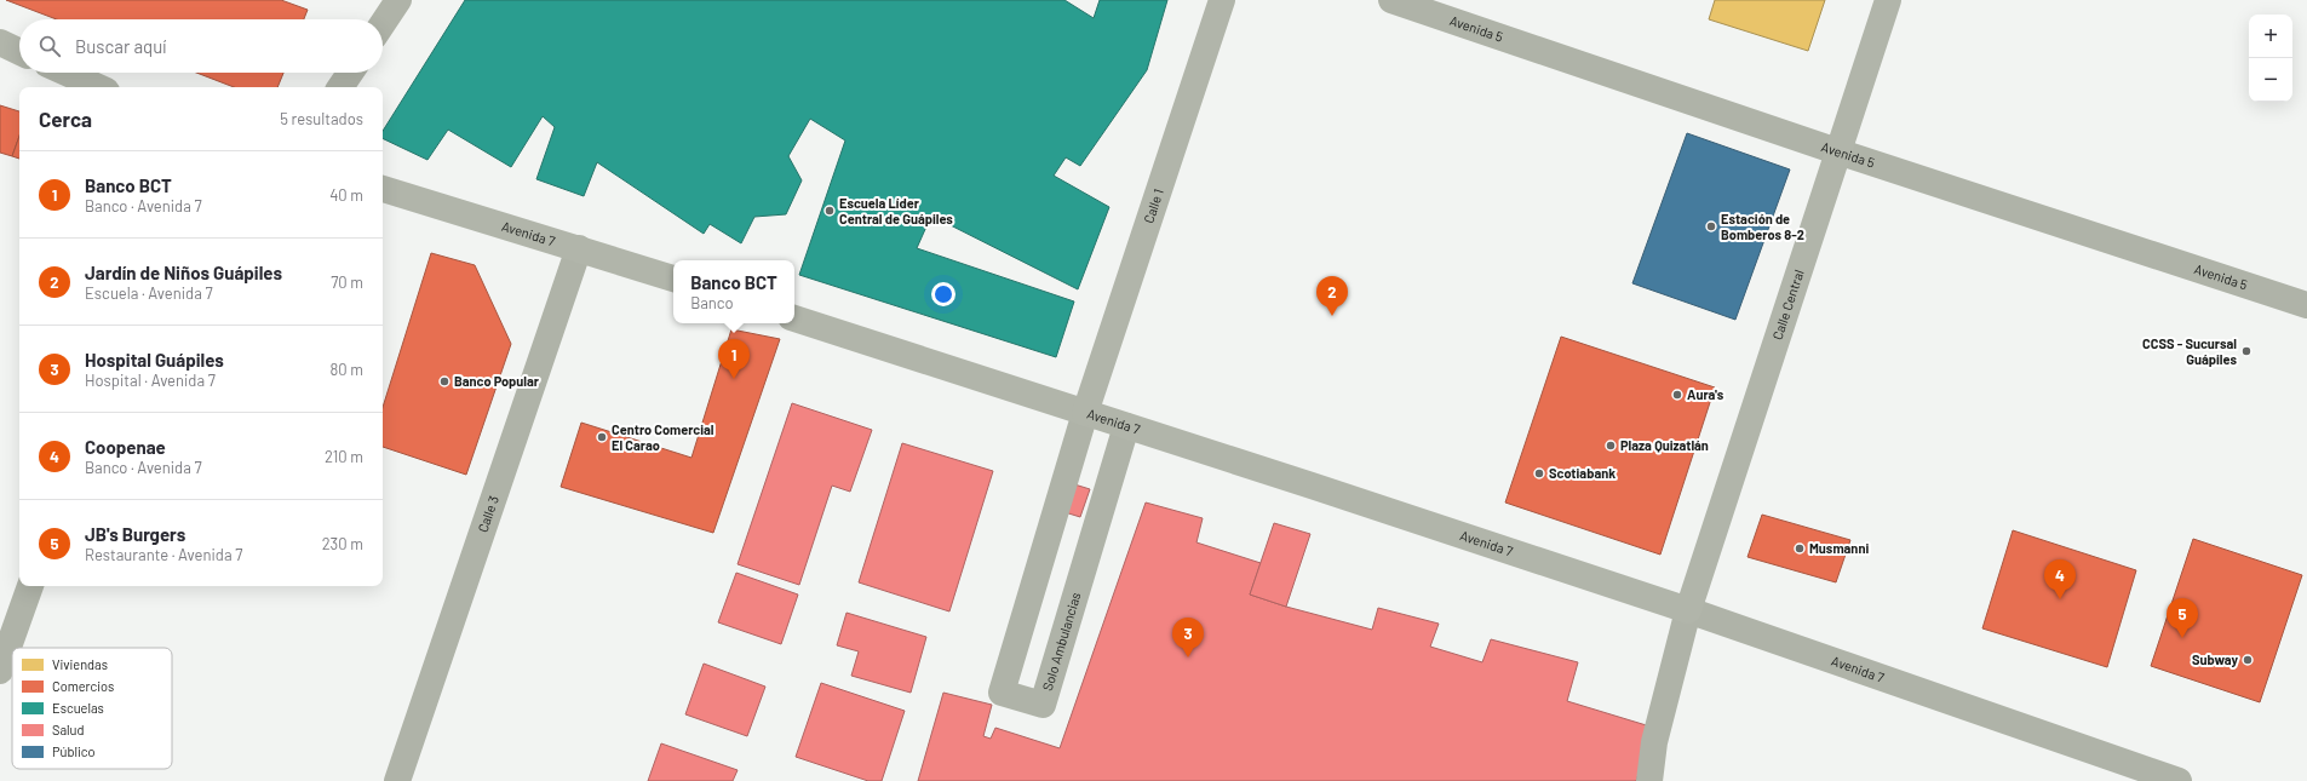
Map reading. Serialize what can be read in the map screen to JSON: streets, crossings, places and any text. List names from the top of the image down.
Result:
{
  "streets": {
    "main road": ["Calle 1", "Avenida 7", "Calle Central"],
    "street": ["Avenida 5", "Calle 3", "Solo Ambulancias"]
  },
  "crossings": [
    ["Avenida 5", "Calle Central"],
    ["Calle 1", "Avenida 7"],
    ["Calle 1", "Solo Ambulancias"],
    ["Avenida 7", "Calle Central"],
    ["Avenida 7", "Calle 3"],
    ["Avenida 7", "Solo Ambulancias"]
  ],
  "places": [
    "Escuela Líder Central de Guápiles",
    "Estación de Bomberos 8-2",
    "CCSS - Sucursal Guápiles",
    "Banco Popular",
    "Aura's",
    "Centro Comercial El Carao",
    "Plaza Quizatlán",
    "Scotiabank",
    "Musmanni",
    "Subway"
  ],
  "legend": [
    "Viviendas",
    "Comercios",
    "Escuelas",
    "Salud",
    "Público"
  ],
  "page": {
    "map_buttons": ["+", "−"],
    "search": "Buscar aquí",
    "heading": ["Cerca", "5 resultados"],
    "list": [
      {
        "mark": "1",
        "name": "Banco BCT",
        "note": "Banco · Avenida 7",
        "value": "40 m"
      },
      {
        "mark": "2",
        "name": "Jardín de Niños Guápiles",
        "note": "Escuela · Avenida 7",
        "value": "70 m"
      },
      {
        "mark": "3",
        "name": "Hospital Guápiles",
        "note": "Hospital · Avenida 7",
        "value": "80 m"
      },
      {
        "mark": "4",
        "name": "Coopenae",
        "note": "Banco · Avenida 7",
        "value": "210 m"
      },
      {
        "mark": "5",
        "name": "JB's Burgers",
        "note": "Restaurante · Avenida 7",
        "value": "230 m"
      }
    ],
    "popup": ["Banco BCT", "Banco"],
    "pins": [
      "2",
      "1",
      "4",
      "5",
      "3"
    ]
  }
}
